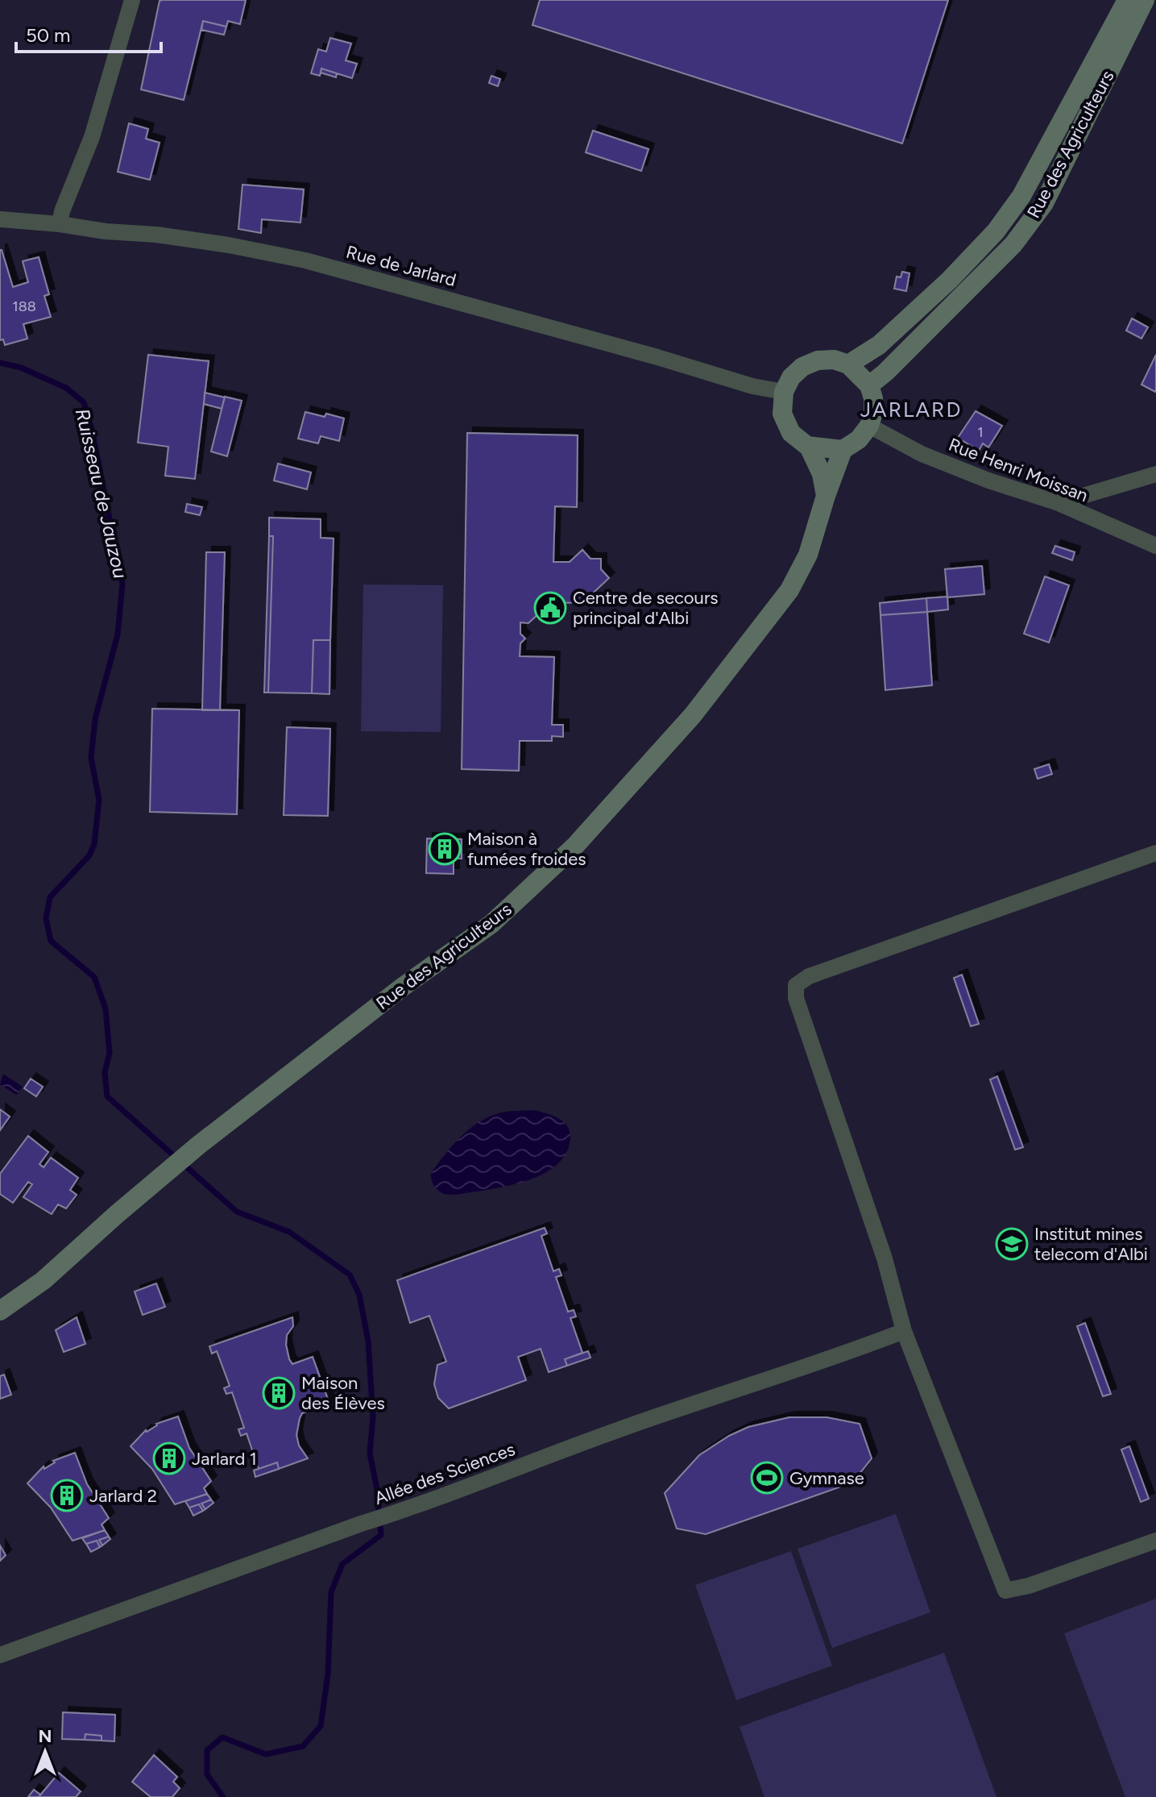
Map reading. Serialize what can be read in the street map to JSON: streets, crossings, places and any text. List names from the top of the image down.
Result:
{
  "streets": {
    "street": [
      "Rue des Agriculteurs",
      "Rue de Jarlard",
      "Rue Henri Moissan",
      "Allée des Sciences"
    ]
  },
  "crossings": [
    ["Rue des Agriculteurs", "Rue de Jarlard"],
    ["Rue des Agriculteurs", "Rue Henri Moissan"],
    ["Rue de Jarlard", "Rue Henri Moissan"]
  ],
  "districts": ["JARLARD"],
  "water": ["Ruisseau de Jauzou"],
  "places": {
    "public building": ["Centre de secours principal d'Albi"],
    "building": [
      "Maison à fumées froides",
      "Maison des Élèves",
      "Jarlard 1",
      "Jarlard 2"
    ],
    "school or university": ["Institut mines telecom d'Albi"],
    "sports": ["Gymnase"]
  },
  "house_numbers": ["188", "1"],
  "scale_bar": "50 m",
  "north": "top"
}
